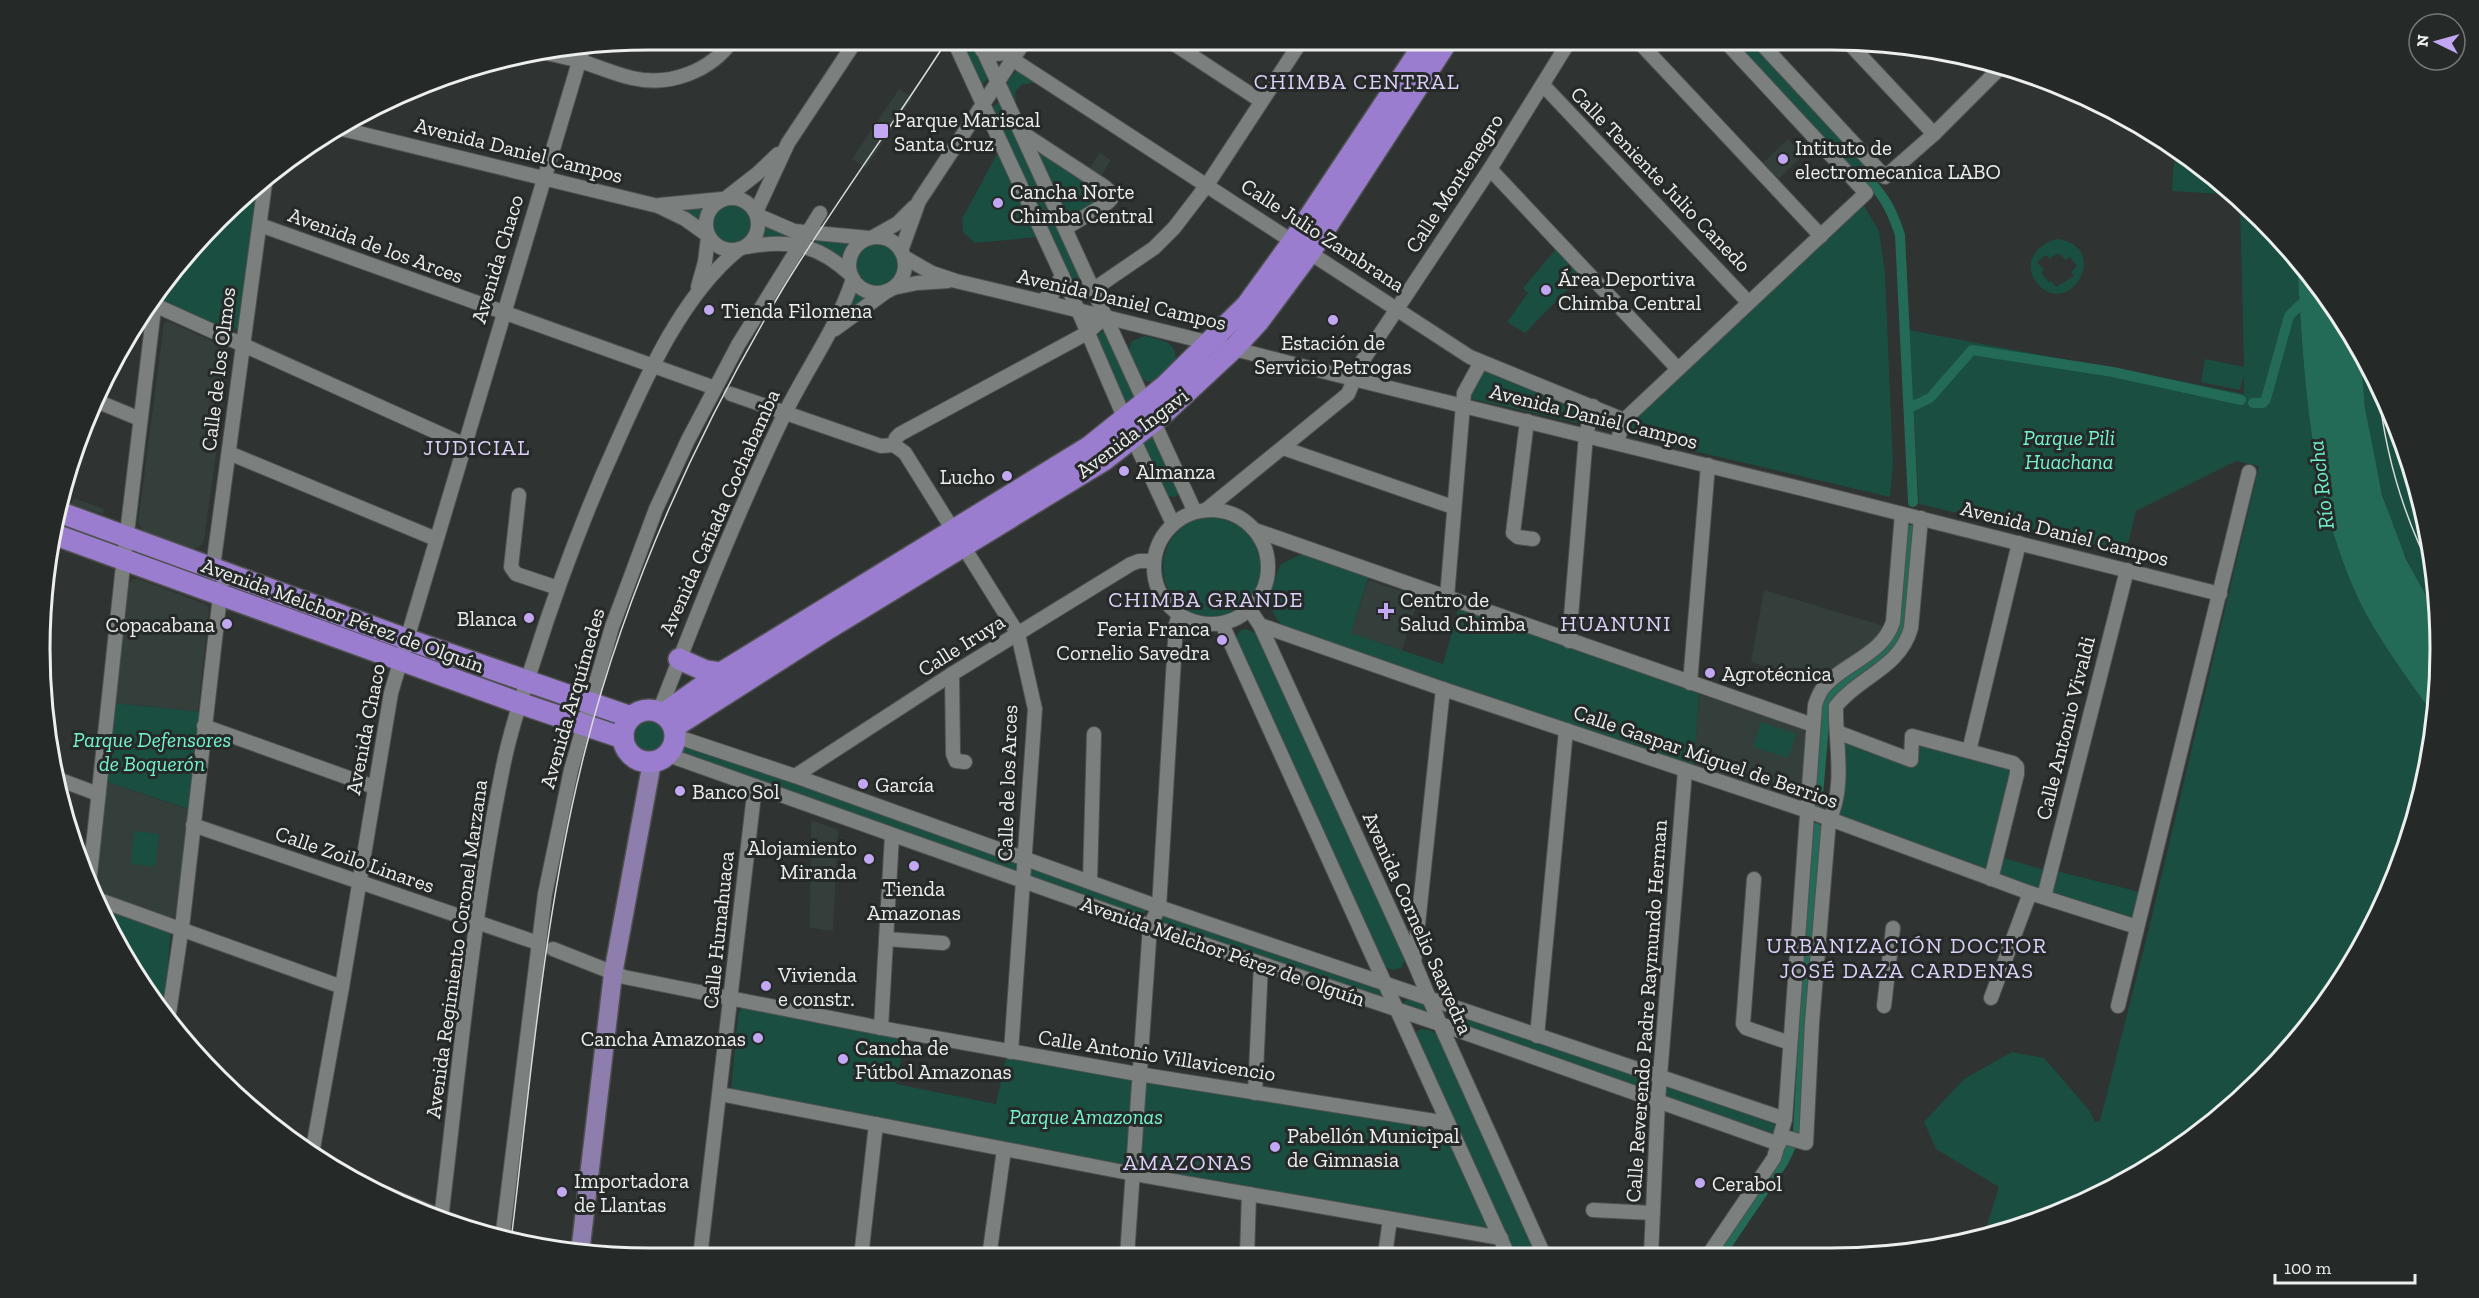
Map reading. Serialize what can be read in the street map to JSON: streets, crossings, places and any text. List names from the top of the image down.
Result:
{
  "streets": {
    "highway": ["Avenida Ingavi", "Avenida Melchor Pérez de Olguín"],
    "main road": ["Avenida Cañada Cochabamba"],
    "street": [
      "Avenida Daniel Campos",
      "Calle Teniente Julio Canedo",
      "Calle Montenegro",
      "Calle Julio Zambrana",
      "Avenida de los Arces",
      "Avenida Chaco",
      "Calle de los Olmos",
      "Calle Iruya",
      "Avenida Arquímedes",
      "Calle Antonio Vivaldi",
      "Calle Gaspar Miguel de Berrios",
      "Calle de los Arces",
      "Calle Zoilo Linares",
      "Avenida Cornelio Saavedra",
      "Calle Humahuaca",
      "Avenida Regimiento Coronel Marzana",
      "Calle Reverendo Padre Raymundo Herman",
      "Calle Antonio Villavicencio"
    ]
  },
  "crossings": [
    ["Avenida Daniel Campos", "Calle Montenegro"],
    ["Avenida Daniel Campos", "Avenida Chaco"],
    ["Avenida Daniel Campos", "Avenida Ingavi"],
    ["Avenida Daniel Campos", "Avenida Cañada Cochabamba"],
    ["Avenida Daniel Campos", "Calle Antonio Vivaldi"],
    ["Avenida Daniel Campos", "Avenida Regimiento Coronel Marzana"],
    ["Calle Teniente Julio Canedo", "Calle Montenegro"],
    ["Calle Montenegro", "Calle Julio Zambrana"],
    ["Calle Julio Zambrana", "Avenida Ingavi"],
    ["Avenida de los Arces", "Avenida Chaco"],
    ["Avenida de los Arces", "Calle de los Olmos"],
    ["Avenida de los Arces", "Avenida Arquímedes"],
    ["Avenida de los Arces", "Avenida Regimiento Coronel Marzana"],
    ["Avenida Chaco", "Avenida Melchor Pérez de Olguín"],
    ["Avenida Chaco", "Calle Zoilo Linares"],
    ["Calle de los Olmos", "Avenida Melchor Pérez de Olguín"],
    ["Calle de los Olmos", "Calle Zoilo Linares"],
    ["Avenida Ingavi", "Avenida Cañada Cochabamba"],
    ["Avenida Ingavi", "Avenida Melchor Pérez de Olguín"],
    ["Avenida Ingavi", "Calle de los Arces"],
    ["Avenida Cañada Cochabamba", "Avenida Melchor Pérez de Olguín"],
    ["Avenida Cañada Cochabamba", "Calle Antonio Villavicencio"],
    ["Avenida Melchor Pérez de Olguín", "Calle Iruya"],
    ["Avenida Melchor Pérez de Olguín", "Avenida Arquímedes"],
    ["Avenida Melchor Pérez de Olguín", "Calle Gaspar Miguel de Berrios"],
    ["Avenida Melchor Pérez de Olguín", "Calle de los Arces"],
    ["Avenida Melchor Pérez de Olguín", "Avenida Cornelio Saavedra"],
    ["Avenida Melchor Pérez de Olguín", "Calle Humahuaca"],
    ["Avenida Melchor Pérez de Olguín", "Avenida Regimiento Coronel Marzana"],
    ["Avenida Melchor Pérez de Olguín", "Calle Reverendo Padre Raymundo Herman"],
    ["Calle Iruya", "Calle de los Arces"],
    ["Calle Iruya", "Avenida Cornelio Saavedra"],
    ["Avenida Arquímedes", "Calle Zoilo Linares"],
    ["Calle Antonio Vivaldi", "Calle Gaspar Miguel de Berrios"],
    ["Calle Gaspar Miguel de Berrios", "Avenida Cornelio Saavedra"],
    ["Calle Gaspar Miguel de Berrios", "Calle Reverendo Padre Raymundo Herman"],
    ["Calle de los Arces", "Calle Antonio Villavicencio"],
    ["Calle Zoilo Linares", "Avenida Regimiento Coronel Marzana"],
    ["Calle Humahuaca", "Calle Antonio Villavicencio"]
  ],
  "districts": [
    "CHIMBA CENTRAL",
    "JUDICIAL",
    "CHIMBA GRANDE",
    "HUANUNI",
    "URBANIZACIÓN DOCTOR JOSÉ DAZA CARDENAS",
    "AMAZONAS"
  ],
  "water": ["Río Rocha"],
  "parks": ["Parque Pili Huachana", "Parque Defensores de Boquerón", "Parque Amazonas"],
  "places": {
    "transit": ["Parque Mariscal Santa Cruz"],
    "other": [
      "Intituto de electromecanica LABO",
      "Cancha Norte Chimba Central",
      "Área Deportiva Chimba Central",
      "Tienda Filomena",
      "Estación de Servicio Petrogas",
      "Almanza",
      "Lucho",
      "Blanca",
      "Copacabana",
      "Feria Franca Cornelio Savedra",
      "Agrotécnica",
      "García",
      "Banco Sol",
      "Alojamiento Miranda",
      "Tienda Amazonas",
      "Vivienda e constr.",
      "Cancha Amazonas",
      "Cancha de Fútbol Amazonas",
      "Pabellón Municipal de Gimnasia",
      "Cerabol",
      "Importadora de Llantas"
    ],
    "health": ["Centro de Salud Chimba"]
  },
  "scale_bar": "100 m",
  "north": "left"
}
